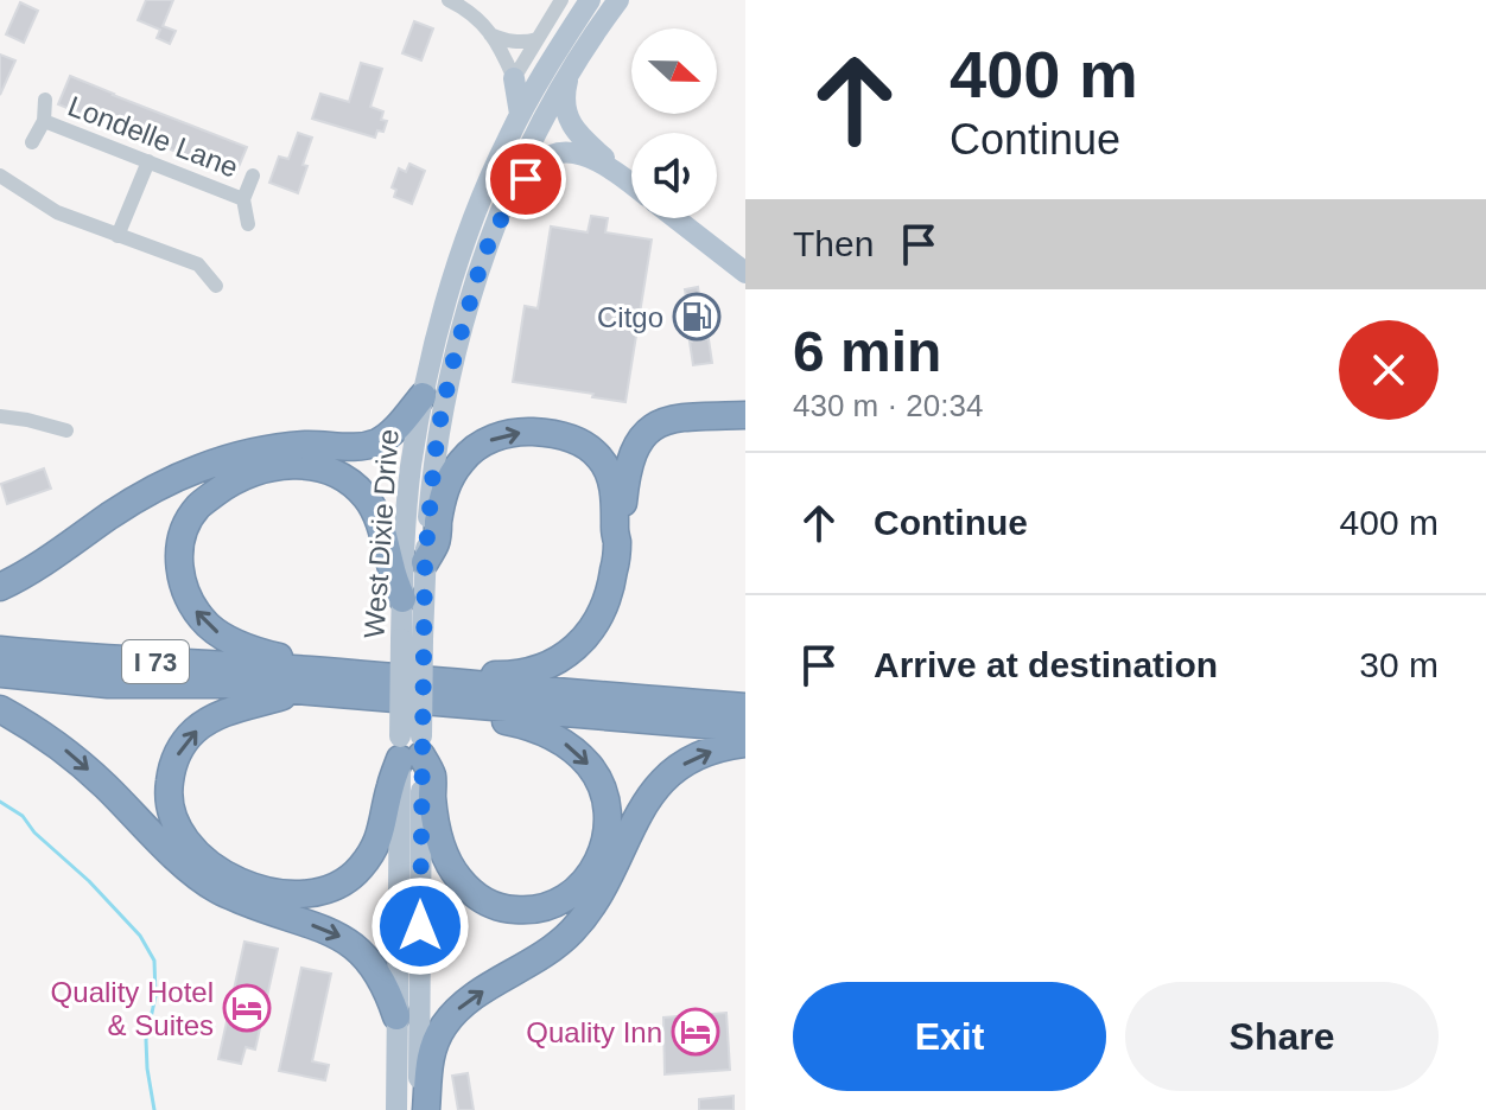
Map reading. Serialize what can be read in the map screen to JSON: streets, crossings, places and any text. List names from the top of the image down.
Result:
{
  "streets": {
    "highway": ["I 73"],
    "main road": ["West Dixie Drive"],
    "street": ["Londelle Lane"]
  },
  "places": {
    "fuel station": ["Citgo"],
    "hotel": ["Quality Hotel & Suites", "Quality Inn"]
  },
  "north": "right",
  "page": {
    "turn": ["400 m", "Continue"],
    "then": "Then",
    "heading": ["6 min", "430 m · 20:34"],
    "list": [
      {
        "name": "Continue",
        "value": "400 m"
      },
      {
        "name": "Arrive at destination",
        "value": "30 m"
      }
    ],
    "buttons": ["Exit", "Share"]
  }
}
